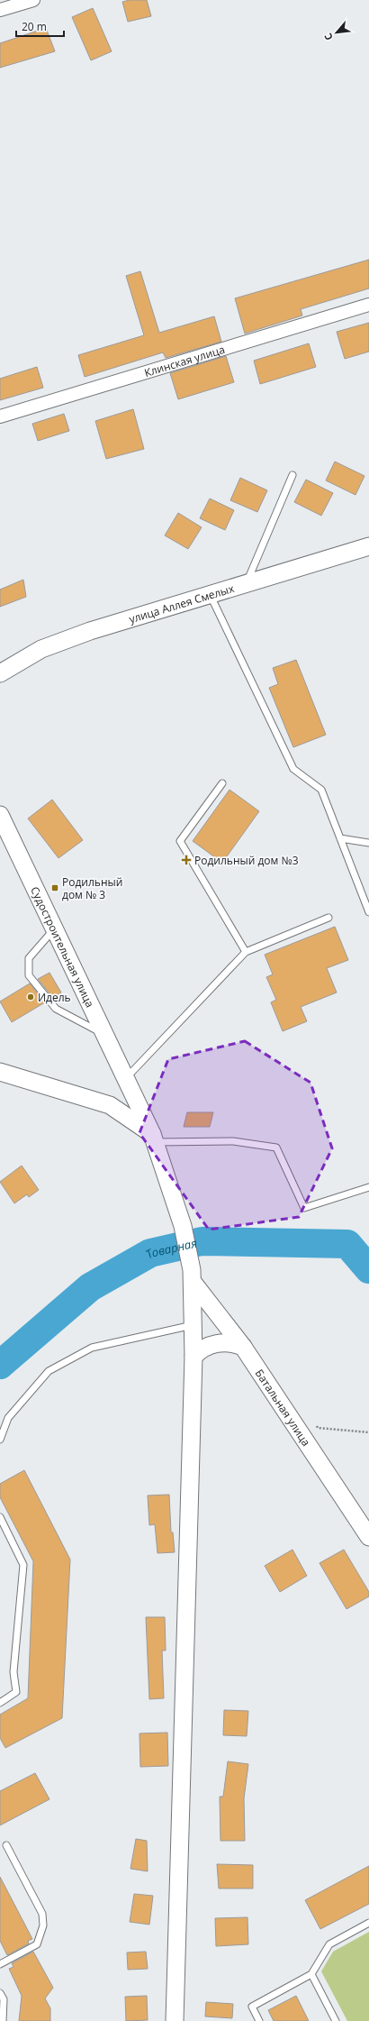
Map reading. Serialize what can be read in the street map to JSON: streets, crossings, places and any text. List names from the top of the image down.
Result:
{
  "streets": {
    "main road": ["улица Аллея Смелых", "Судостроительная улица", "Батальная улица"],
    "street": ["Клинская улица"]
  },
  "crossings": [
    ["Судостроительная улица", "Батальная улица"]
  ],
  "water": ["Товарная"],
  "places": {
    "health": ["Родильный дом №3"],
    "transit": ["Родильный дом № 3"],
    "other": ["Идель"]
  },
  "scale_bar": "20 m",
  "north": "bottom left"
}
